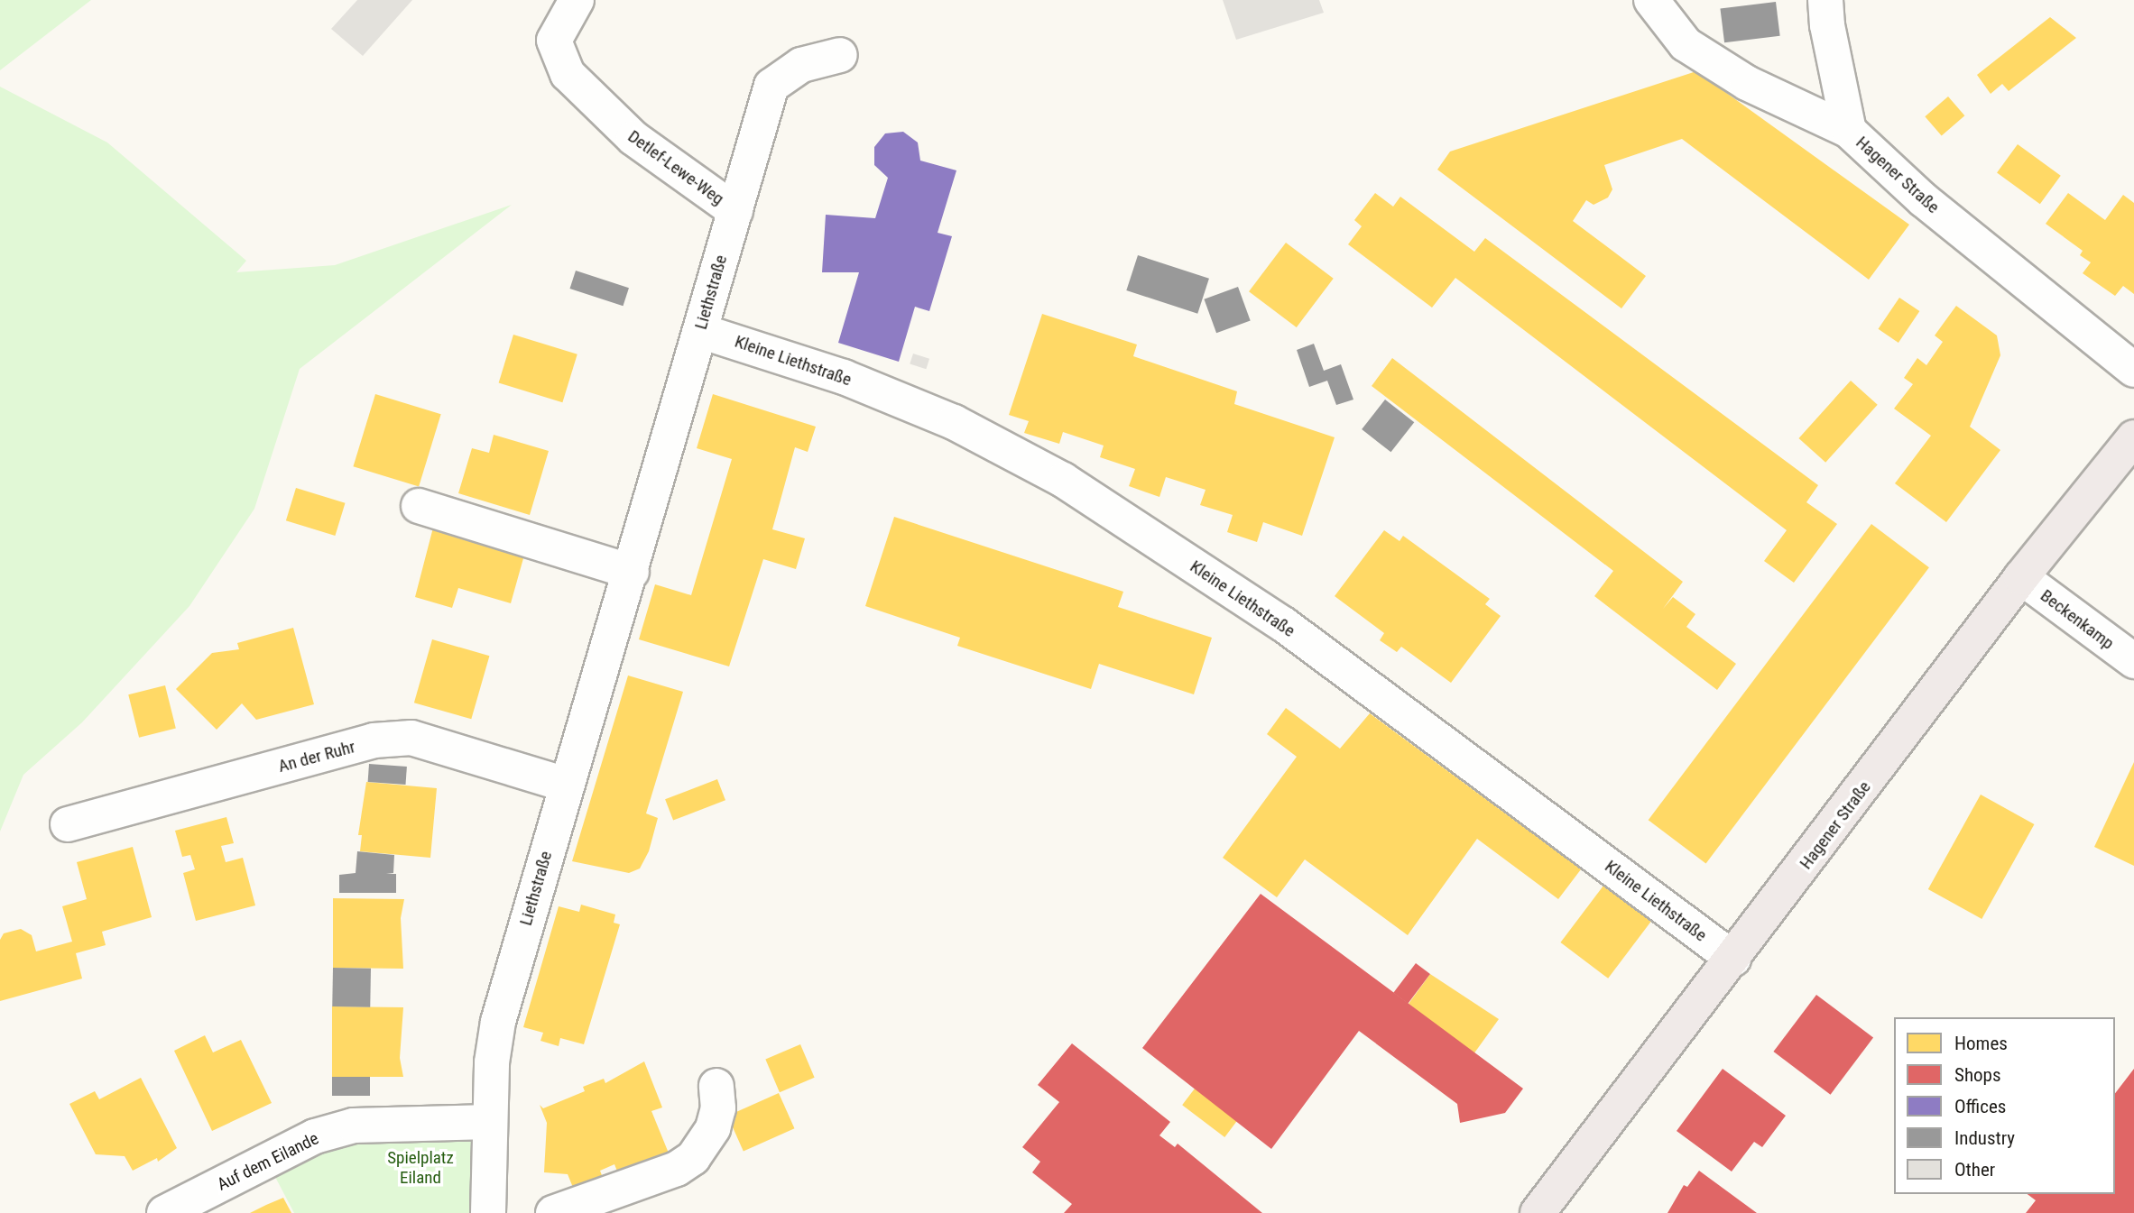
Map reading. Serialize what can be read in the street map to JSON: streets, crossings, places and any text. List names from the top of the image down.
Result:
{
  "streets": {
    "main road": ["Hagener Straße"],
    "street": [
      "Detlef-Lewe-Weg",
      "Liethstraße",
      "Kleine Liethstraße",
      "Beckenkamp",
      "An der Ruhr",
      "Auf dem Eilande"
    ]
  },
  "crossings": [
    ["Detlef-Lewe-Weg", "Liethstraße"],
    ["Hagener Straße", "Kleine Liethstraße"],
    ["Hagener Straße", "Beckenkamp"],
    ["Liethstraße", "Kleine Liethstraße"],
    ["Liethstraße", "An der Ruhr"],
    ["Liethstraße", "Auf dem Eilande"]
  ],
  "parks": ["Spielplatz Eiland"],
  "legend": [
    "Homes",
    "Shops",
    "Offices",
    "Industry",
    "Other"
  ]
}
